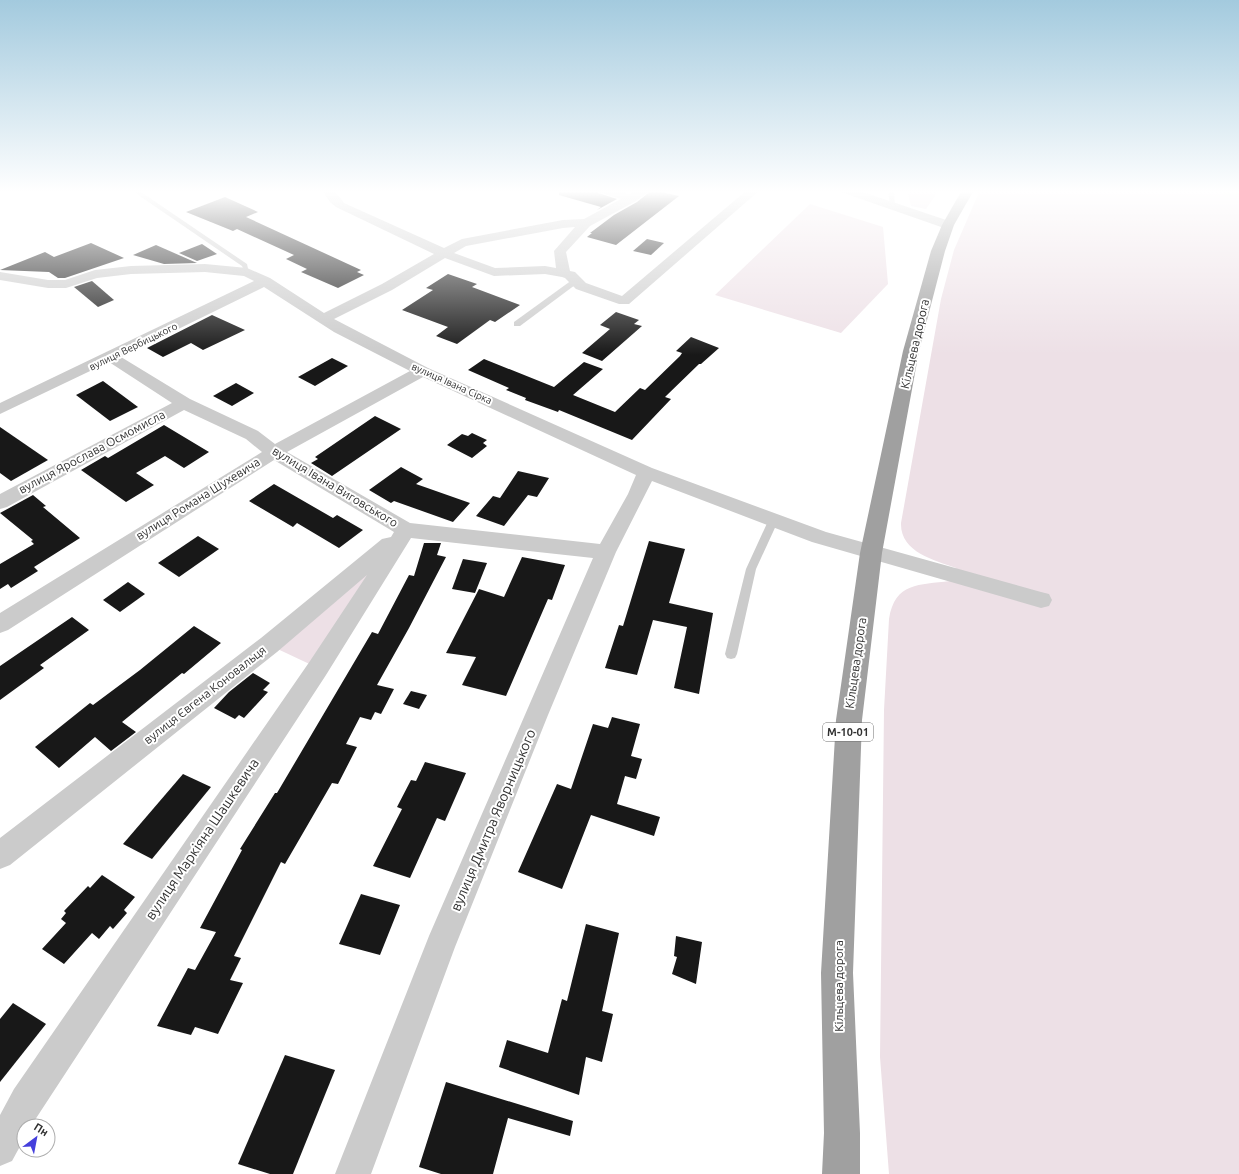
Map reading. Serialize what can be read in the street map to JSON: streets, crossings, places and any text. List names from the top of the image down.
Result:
{
  "streets": {
    "highway": ["Кільцева дорога", "М-10-01"],
    "street": [
      "вулиця Вербицького",
      "вулиця Івана Сірка",
      "вулиця Ярослава Осмомисла",
      "вулиця Івана Виговського",
      "вулиця Романа Шухевича",
      "вулиця Євгена Коновальця",
      "вулиця Дмитра Яворницького",
      "вулиця Маркіяна Шашкевича"
    ]
  },
  "crossings": [
    ["Кільцева дорога", "вулиця Івана Сірка"],
    ["вулиця Вербицького", "вулиця Івана Сірка"],
    ["вулиця Вербицького", "вулиця Івана Виговського"],
    ["вулиця Івана Сірка", "вулиця Романа Шухевича"],
    ["вулиця Івана Сірка", "вулиця Дмитра Яворницького"],
    ["вулиця Ярослава Осмомисла", "вулиця Івана Виговського"],
    ["вулиця Івана Виговського", "вулиця Романа Шухевича"],
    ["вулиця Івана Виговського", "вулиця Євгена Коновальця"],
    ["вулиця Івана Виговського", "вулиця Дмитра Яворницького"],
    ["вулиця Івана Виговського", "вулиця Маркіяна Шашкевича"],
    ["вулиця Євгена Коновальця", "вулиця Маркіяна Шашкевича"]
  ],
  "north": "top right"
}
